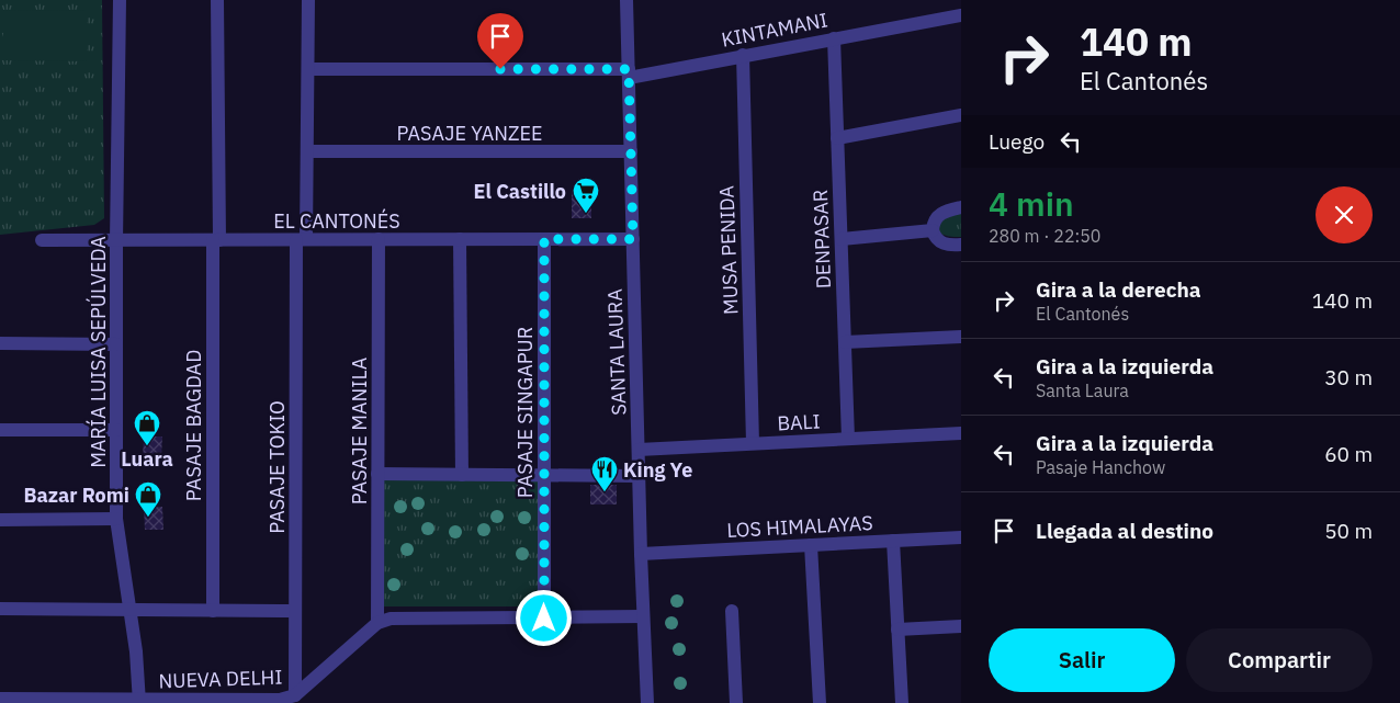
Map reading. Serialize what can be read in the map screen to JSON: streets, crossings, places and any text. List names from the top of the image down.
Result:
{
  "streets": {
    "street": [
      "KINTAMANI",
      "PASAJE YANZEE",
      "EL CANTONÉS",
      "DENPASAR",
      "MUSA PENIDA",
      "MARÍA LUISA SEPÚLVEDA",
      "SANTA LAURA",
      "PASAJE SINGAPUR",
      "BALI",
      "PASAJE BAGDAD",
      "PASAJE MANILA",
      "PASAJE TOKIO",
      "LOS HIMALAYAS",
      "NUEVA DELHI"
    ]
  },
  "crossings": [
    ["KINTAMANI", "DENPASAR"],
    ["KINTAMANI", "MUSA PENIDA"],
    ["KINTAMANI", "SANTA LAURA"],
    ["KINTAMANI", "PASAJE TOKIO"],
    ["PASAJE YANZEE", "SANTA LAURA"],
    ["PASAJE YANZEE", "PASAJE TOKIO"],
    ["EL CANTONÉS", "MARÍA LUISA SEPÚLVEDA"],
    ["EL CANTONÉS", "SANTA LAURA"],
    ["EL CANTONÉS", "PASAJE SINGAPUR"],
    ["EL CANTONÉS", "PASAJE BAGDAD"],
    ["EL CANTONÉS", "PASAJE MANILA"],
    ["EL CANTONÉS", "PASAJE TOKIO"],
    ["DENPASAR", "BALI"],
    ["MUSA PENIDA", "BALI"],
    ["MARÍA LUISA SEPÚLVEDA", "NUEVA DELHI"],
    ["SANTA LAURA", "BALI"],
    ["SANTA LAURA", "LOS HIMALAYAS"],
    ["PASAJE MANILA", "NUEVA DELHI"],
    ["PASAJE TOKIO", "NUEVA DELHI"]
  ],
  "places": {
    "supermarket": ["El Castillo"],
    "shop": ["Luara", "Bazar Romi"],
    "restaurant": ["King Ye"]
  },
  "page": {
    "turn": ["140 m", "El Cantonés"],
    "then": "Luego",
    "heading": ["4 min", "280 m · 22:50"],
    "list": [
      {
        "name": "Gira a la derecha",
        "note": "El Cantonés",
        "value": "140 m"
      },
      {
        "name": "Gira a la izquierda",
        "note": "Santa Laura",
        "value": "30 m"
      },
      {
        "name": "Gira a la izquierda",
        "note": "Pasaje Hanchow",
        "value": "60 m"
      },
      {
        "name": "Llegada al destino",
        "value": "50 m"
      }
    ],
    "buttons": ["Salir", "Compartir"]
  }
}
